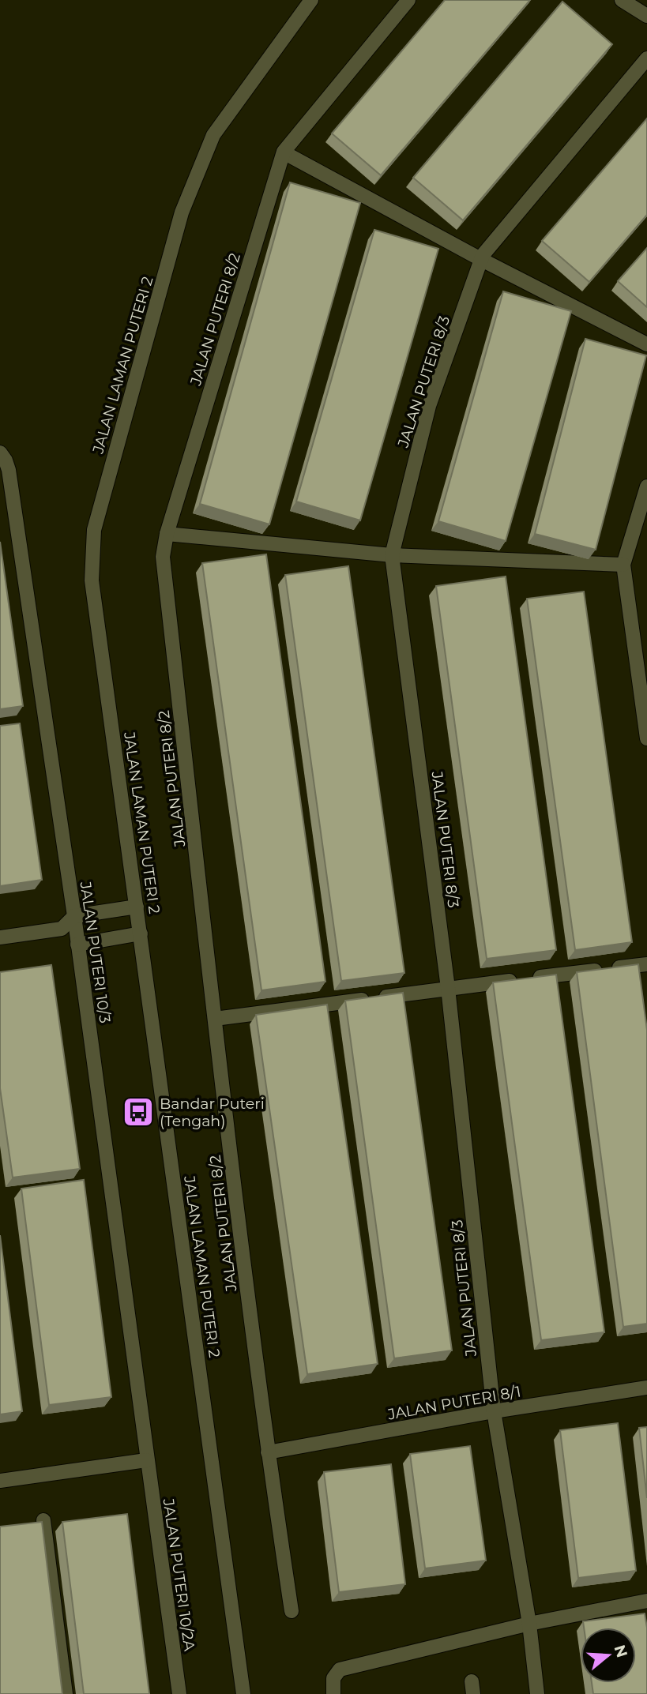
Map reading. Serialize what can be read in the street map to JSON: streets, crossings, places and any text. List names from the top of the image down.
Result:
{
  "streets": {
    "street": [
      "JALAN PUTERI 8/2",
      "JALAN LAMAN PUTERI 2",
      "JALAN PUTERI 8/3",
      "JALAN PUTERI 10/3",
      "JALAN PUTERI 8/1",
      "JALAN PUTERI 10/2A"
    ]
  },
  "crossings": [
    ["JALAN PUTERI 8/2", "JALAN PUTERI 8/1"],
    ["JALAN PUTERI 8/3", "JALAN PUTERI 8/1"],
    ["JALAN PUTERI 10/3", "JALAN PUTERI 10/2A"]
  ],
  "places": {
    "bus stop": ["Bandar Puteri (Tengah)"]
  },
  "north": "right"
}
